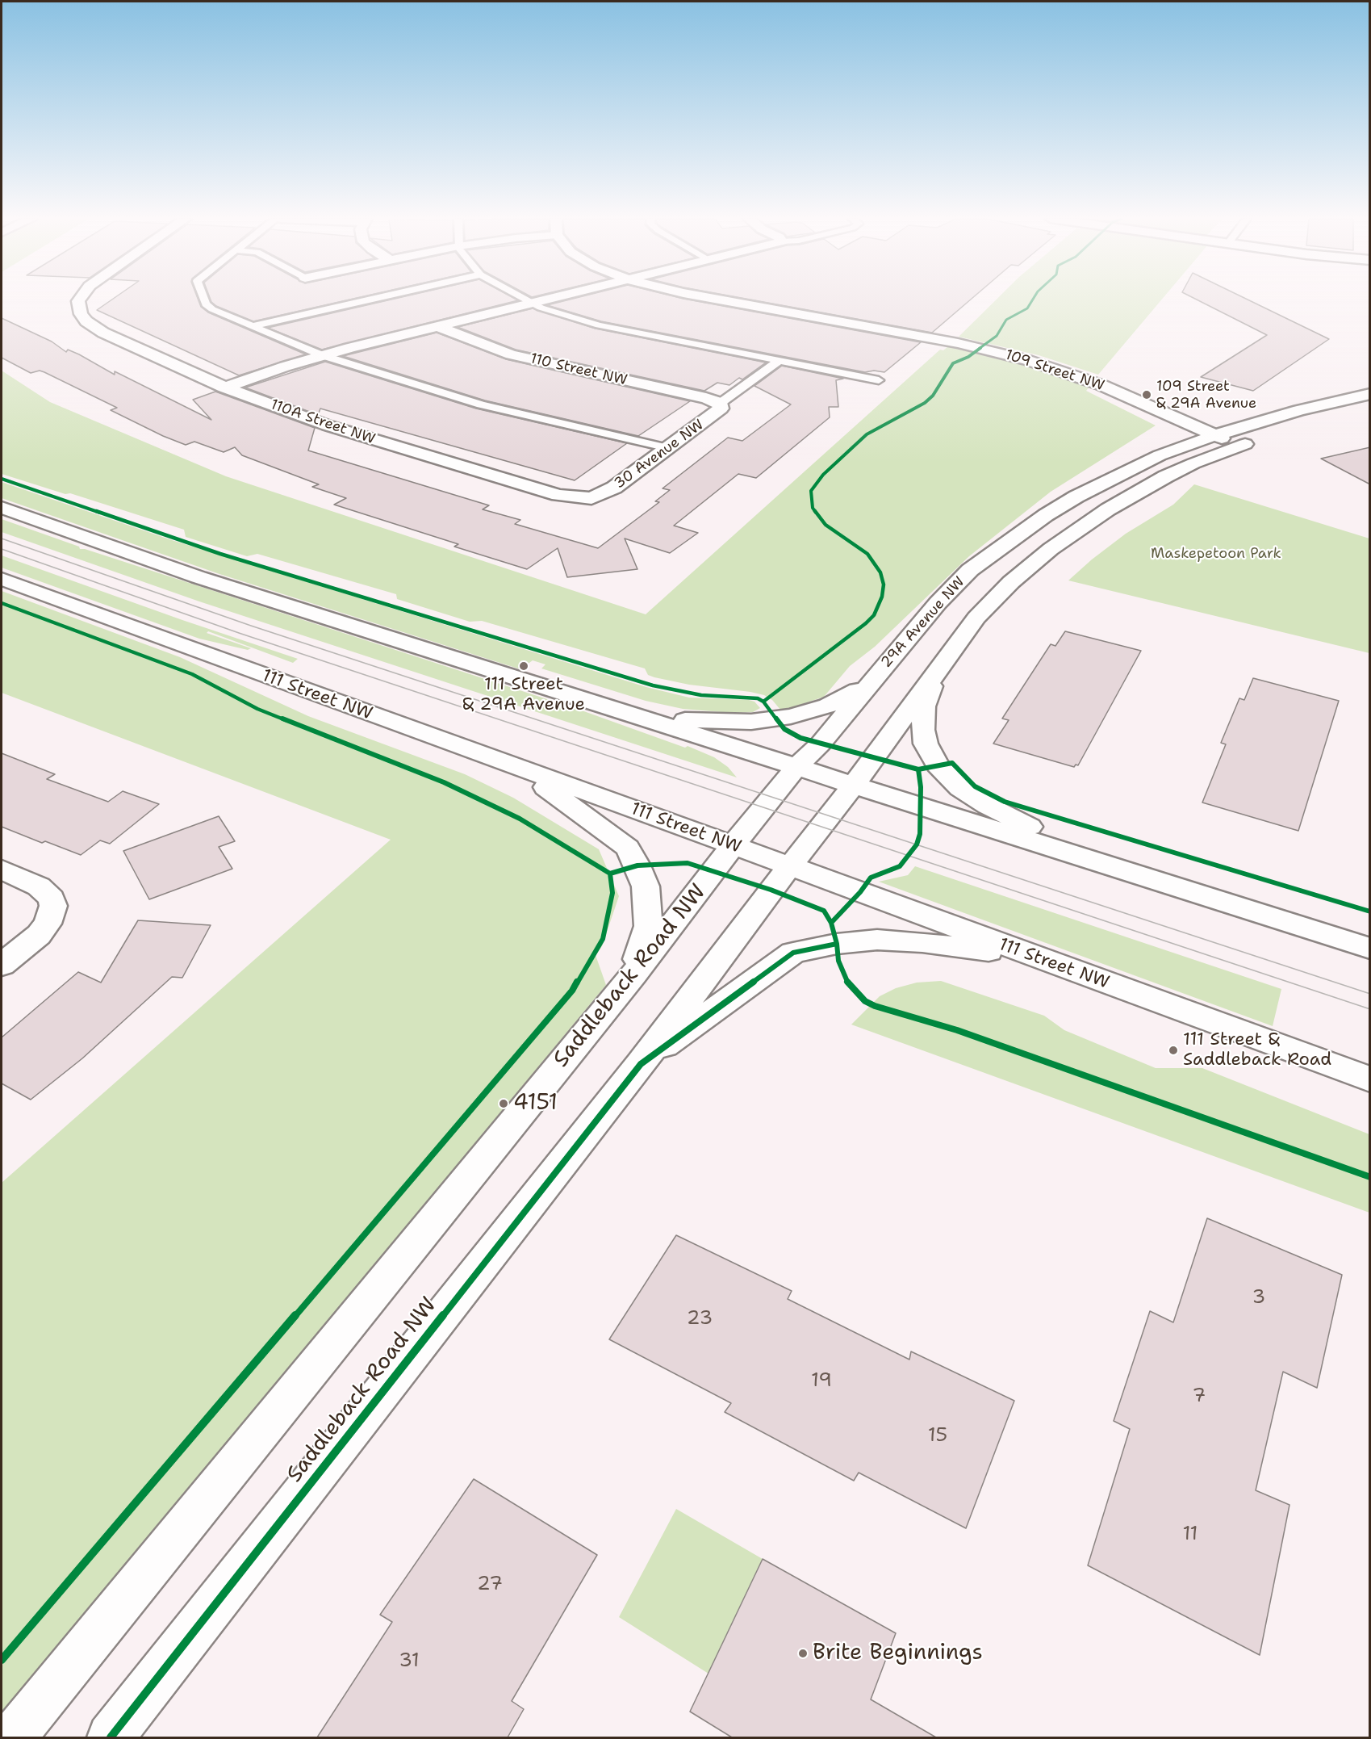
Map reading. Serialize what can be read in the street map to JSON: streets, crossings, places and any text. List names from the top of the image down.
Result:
{
  "streets": {
    "street": [
      "110 Street NW",
      "109 Street NW",
      "110A Street NW",
      "30 Avenue NW",
      "29A Avenue NW",
      "111 Street NW",
      "Saddleback Road NW"
    ]
  },
  "crossings": [
    ["110 Street NW", "30 Avenue NW"],
    ["109 Street NW", "29A Avenue NW"],
    ["110A Street NW", "30 Avenue NW"],
    ["29A Avenue NW", "111 Street NW"],
    ["29A Avenue NW", "Saddleback Road NW"],
    ["111 Street NW", "Saddleback Road NW"]
  ],
  "parks": ["Maskepetoon Park"],
  "places": [
    "109 Street & 29A Avenue",
    "111 Street & 29A Avenue",
    "111 Street & Saddleback Road",
    "4151",
    "Brite Beginnings"
  ],
  "house_numbers": [
    "3",
    "23",
    "19",
    "7",
    "15",
    "11",
    "27",
    "31"
  ]
}
